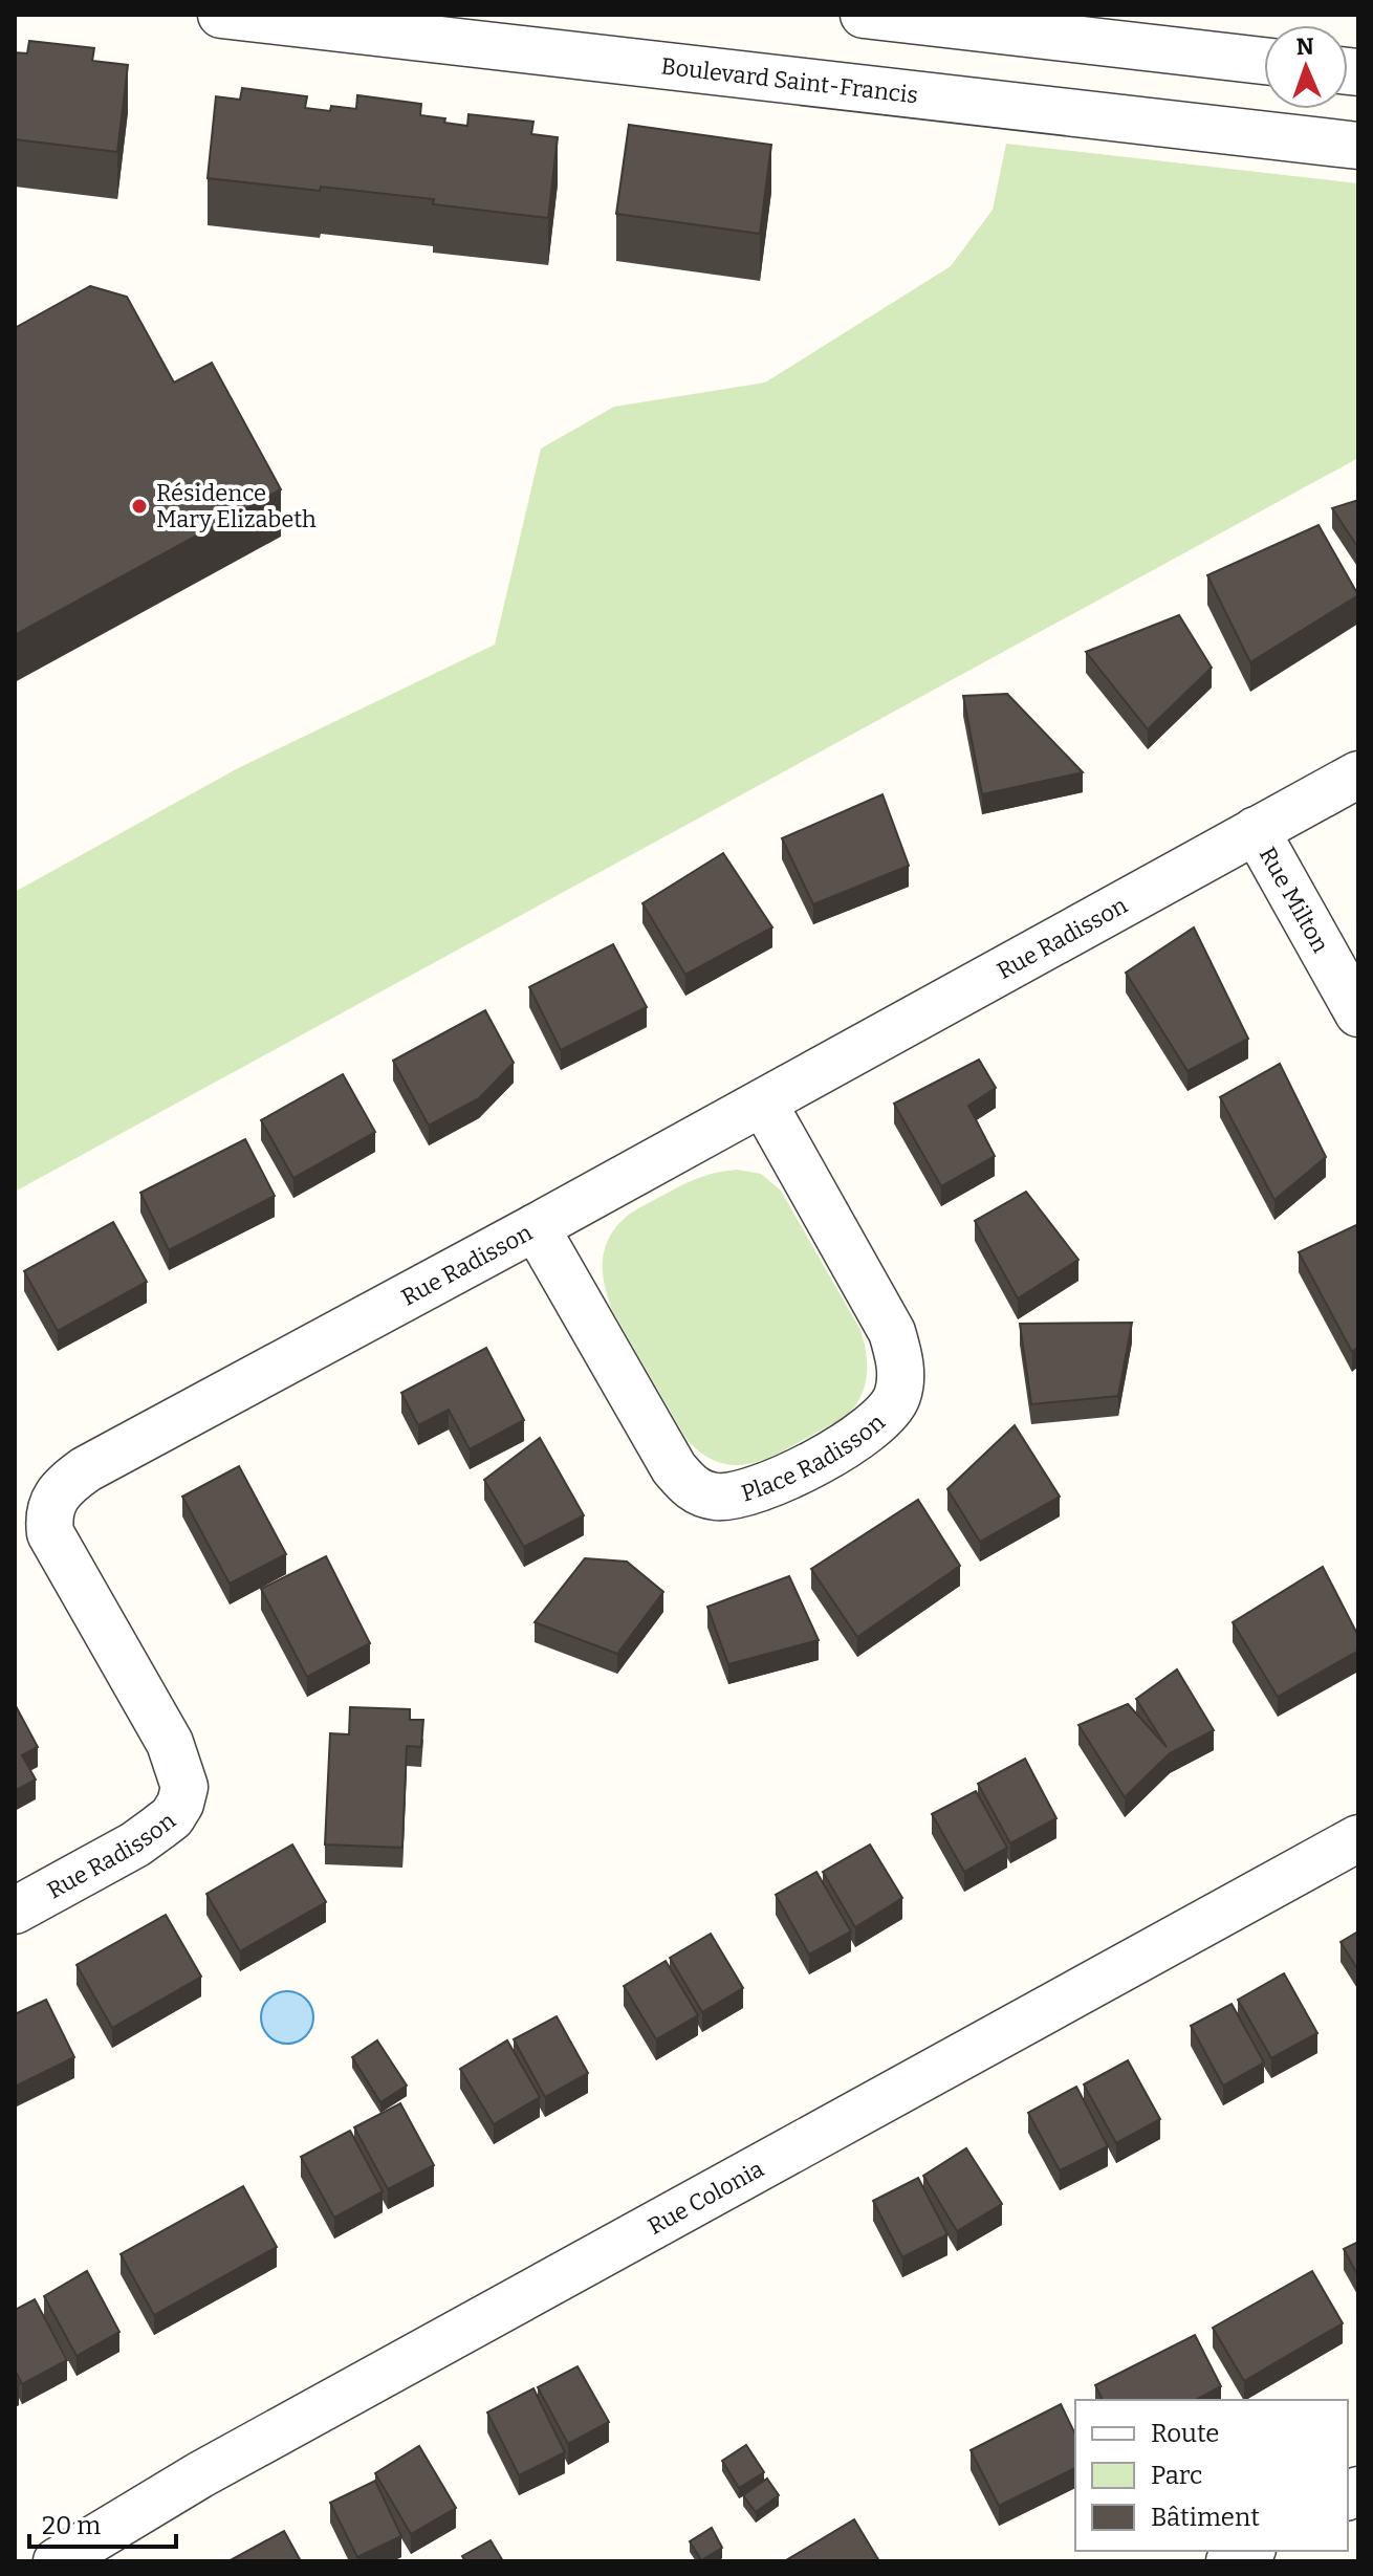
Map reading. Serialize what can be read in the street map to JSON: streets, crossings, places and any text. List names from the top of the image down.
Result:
{
  "streets": {
    "street": [
      "Boulevard Saint-Francis",
      "Rue Milton",
      "Rue Radisson",
      "Place Radisson",
      "Rue Colonia"
    ]
  },
  "crossings": [
    ["Rue Milton", "Rue Radisson"],
    ["Rue Radisson", "Place Radisson"]
  ],
  "places": ["Résidence Mary Elizabeth"],
  "legend": ["Route", "Parc", "Bâtiment"],
  "scale_bar": "20 m",
  "north": "top"
}
